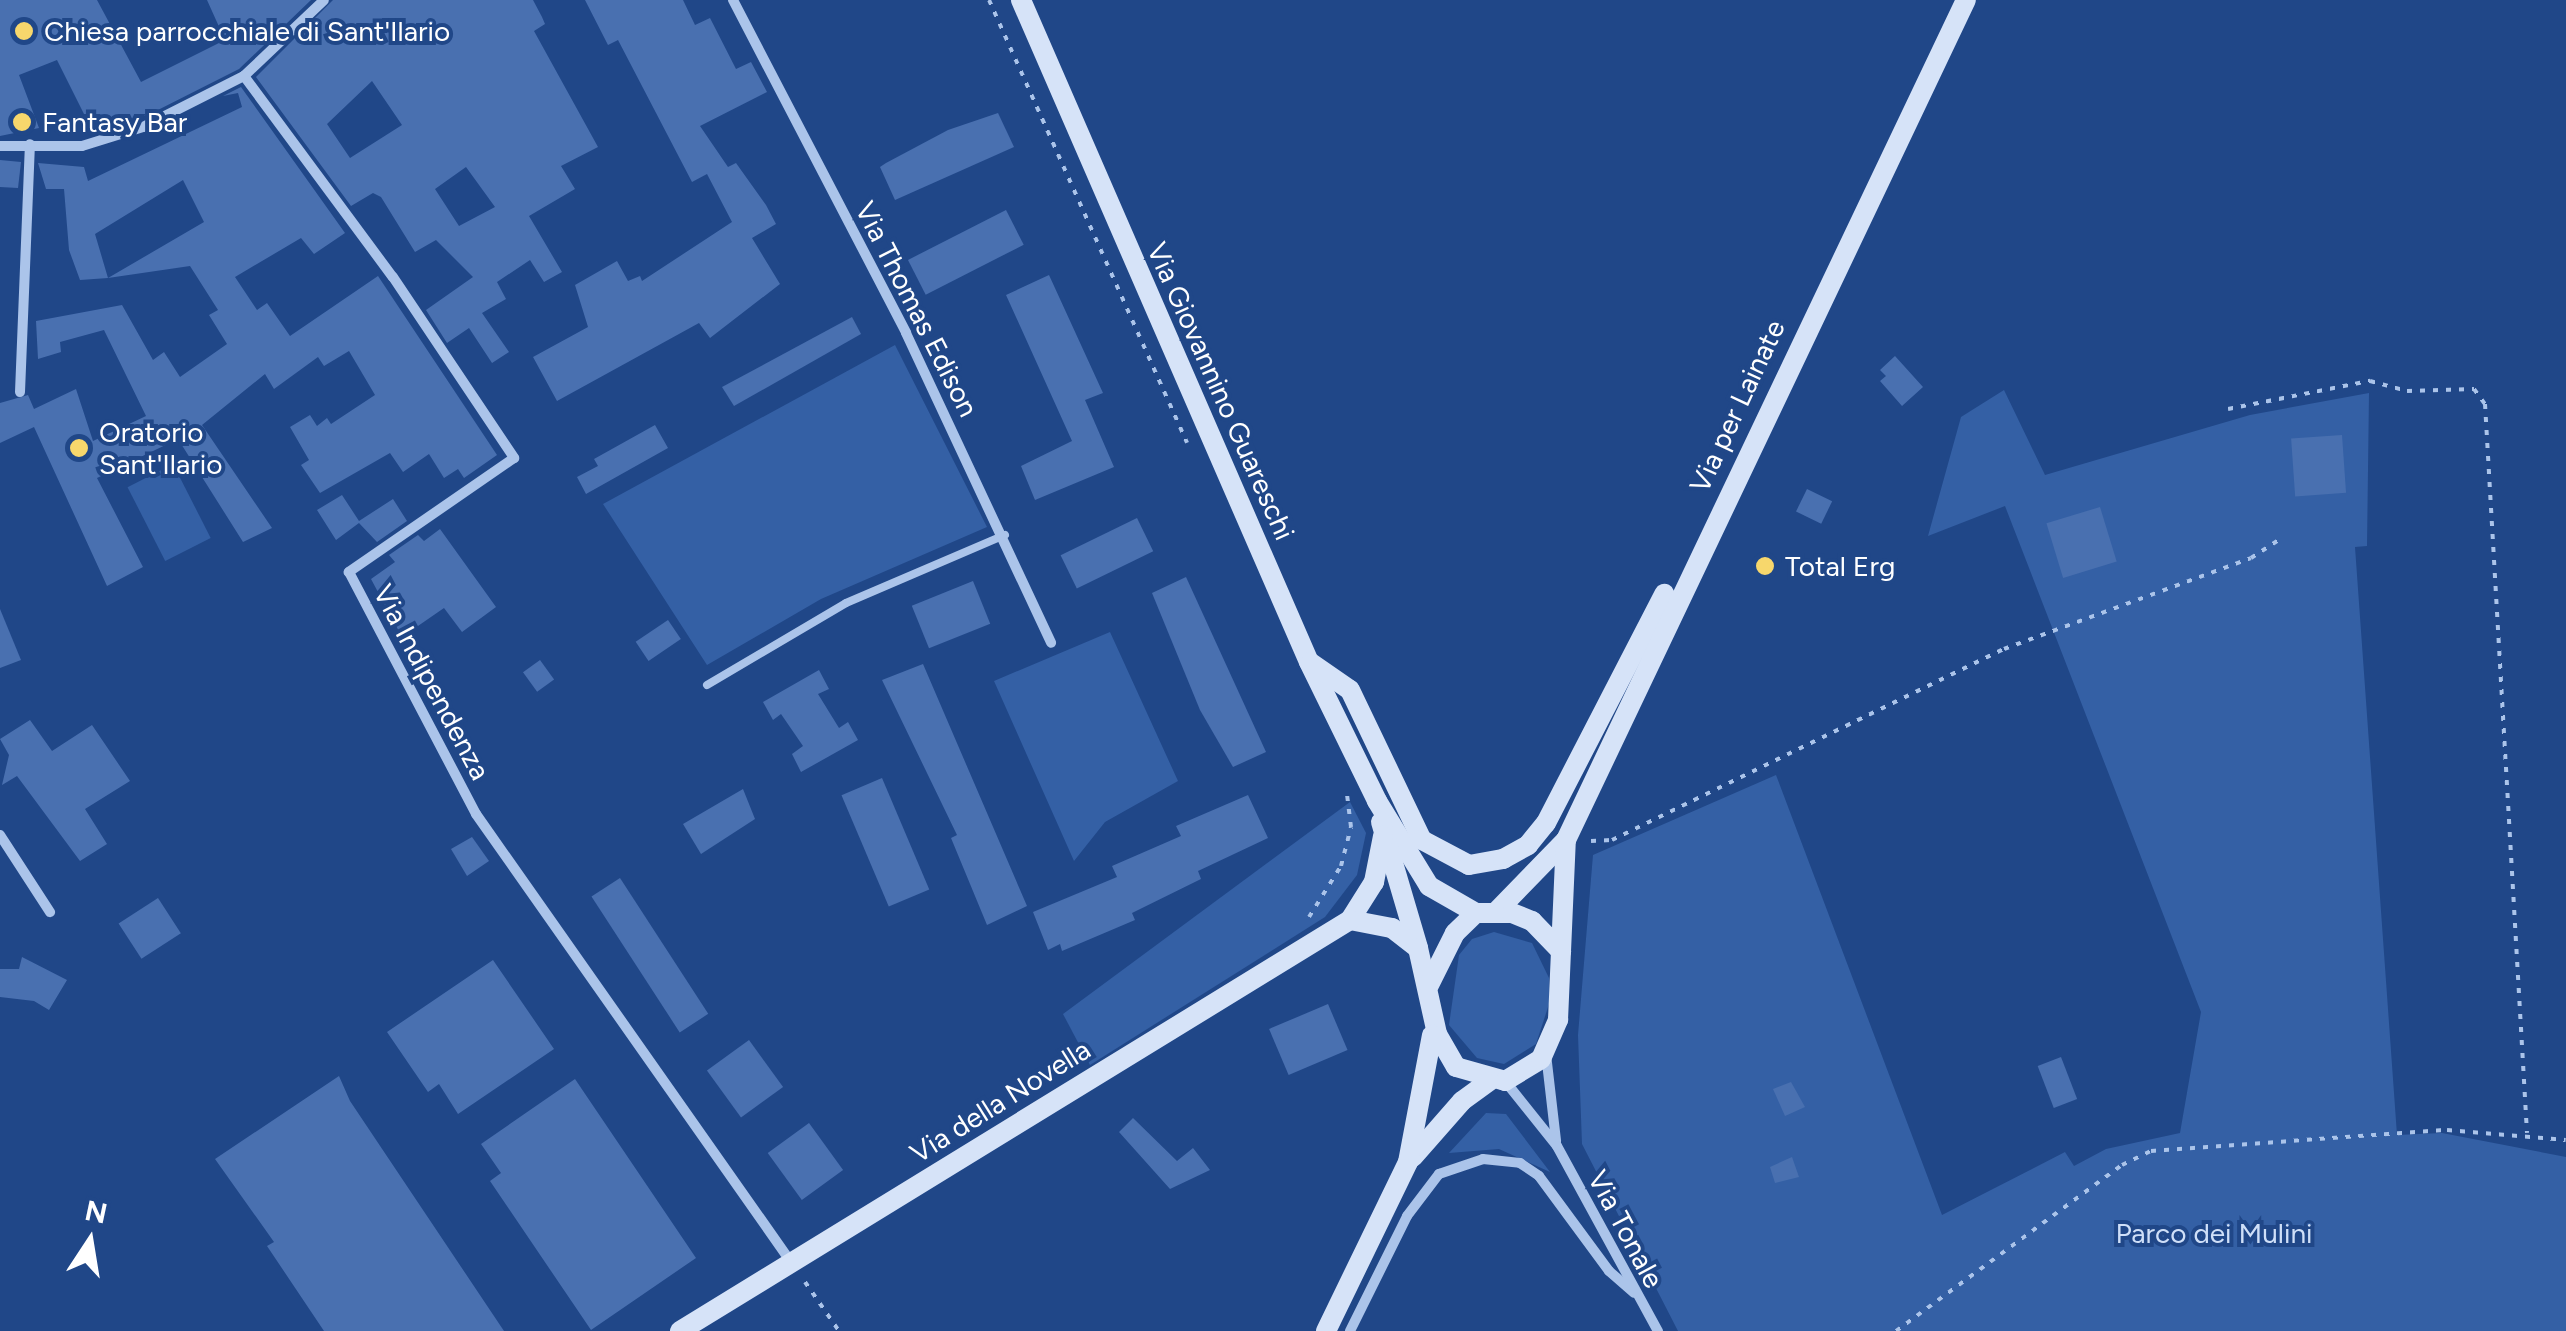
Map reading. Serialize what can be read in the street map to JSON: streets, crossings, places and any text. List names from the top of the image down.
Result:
{
  "streets": {
    "street": [
      "Via Thomas Edison",
      "Via Giovannino Guareschi",
      "Via per Lainate",
      "Via Indipendenza",
      "Via della Novella",
      "Via Tonale"
    ]
  },
  "crossings": [
    ["Via Indipendenza", "Via della Novella"]
  ],
  "parks": ["Parco dei Mulini"],
  "places": [
    "Chiesa parrocchiale di Sant'Ilario",
    "Fantasy Bar",
    "Oratorio Sant'Ilario",
    "Total Erg"
  ],
  "north": "top"
}
